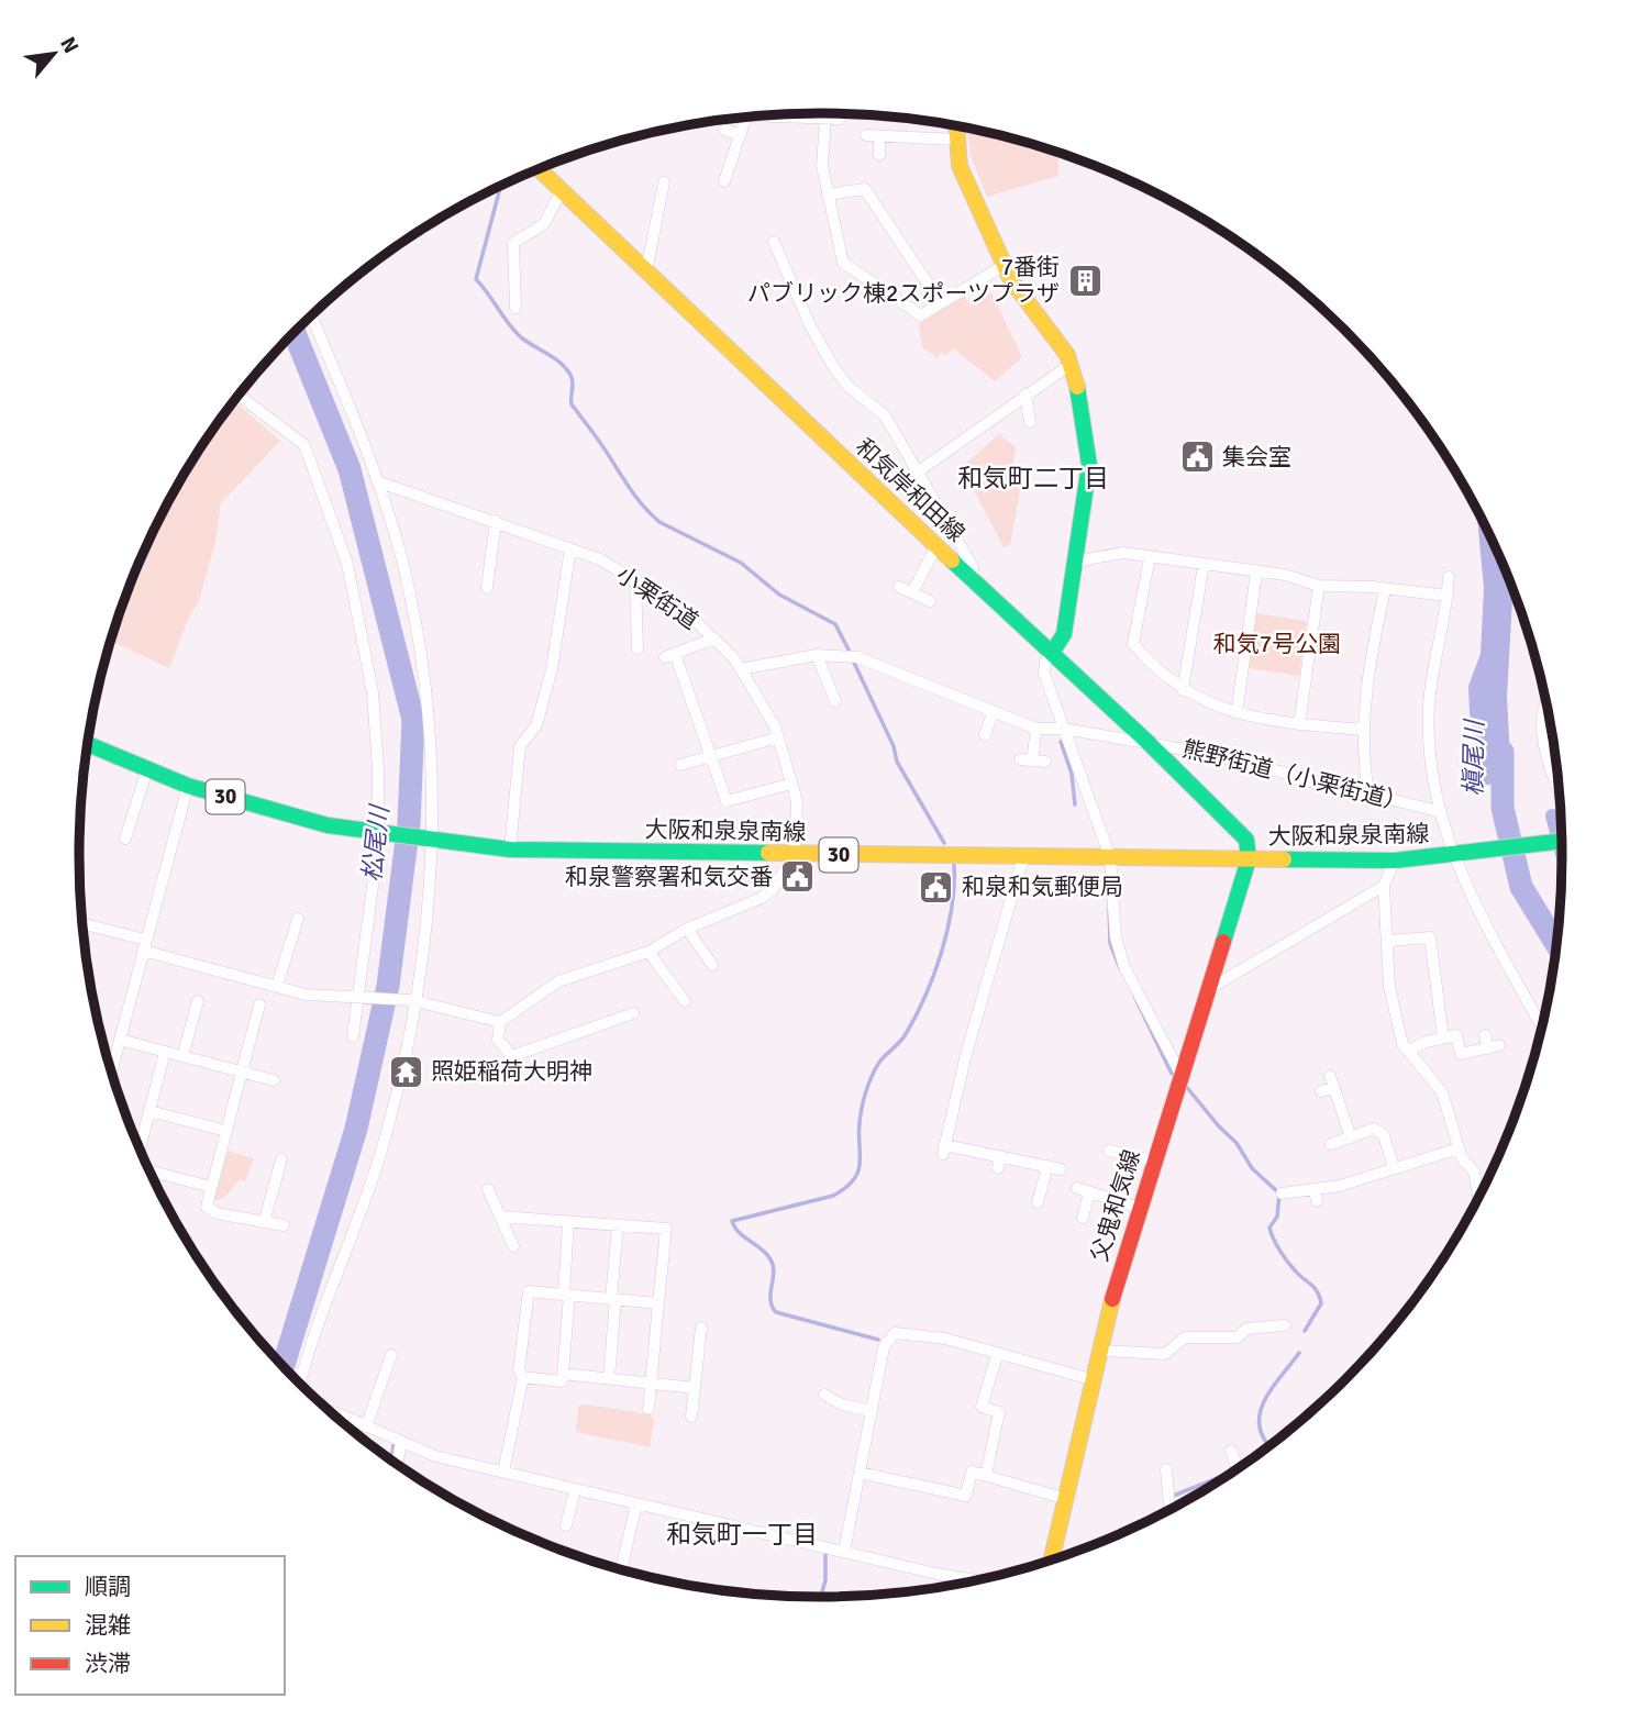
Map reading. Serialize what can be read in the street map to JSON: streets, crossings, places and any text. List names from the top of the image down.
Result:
{
  "streets": {
    "main road": [
      "和気岸和田線",
      "30",
      "大阪和泉泉南線",
      "父鬼和気線"
    ],
    "street": ["小栗街道", "熊野街道（小栗街道）"]
  },
  "crossings": [
    ["和気岸和田線", "熊野街道（小栗街道）"],
    ["和気岸和田線", "大阪和泉泉南線"],
    ["和気岸和田線", "父鬼和気線"],
    ["小栗街道", "大阪和泉泉南線"],
    ["大阪和泉泉南線", "父鬼和気線"]
  ],
  "districts": ["和気町二丁目", "和気町一丁目"],
  "water": ["槇尾川", "松尾川"],
  "parks": ["和気7号公園"],
  "places": {
    "building": ["7番街 パブリック棟2スポーツプラザ"],
    "public building": ["集会室", "和泉警察署和気交番", "和泉和気郵便局"],
    "temple": ["照姫稲荷大明神"]
  },
  "legend": ["順調", "混雑", "渋滞"],
  "north": "top right"
}
